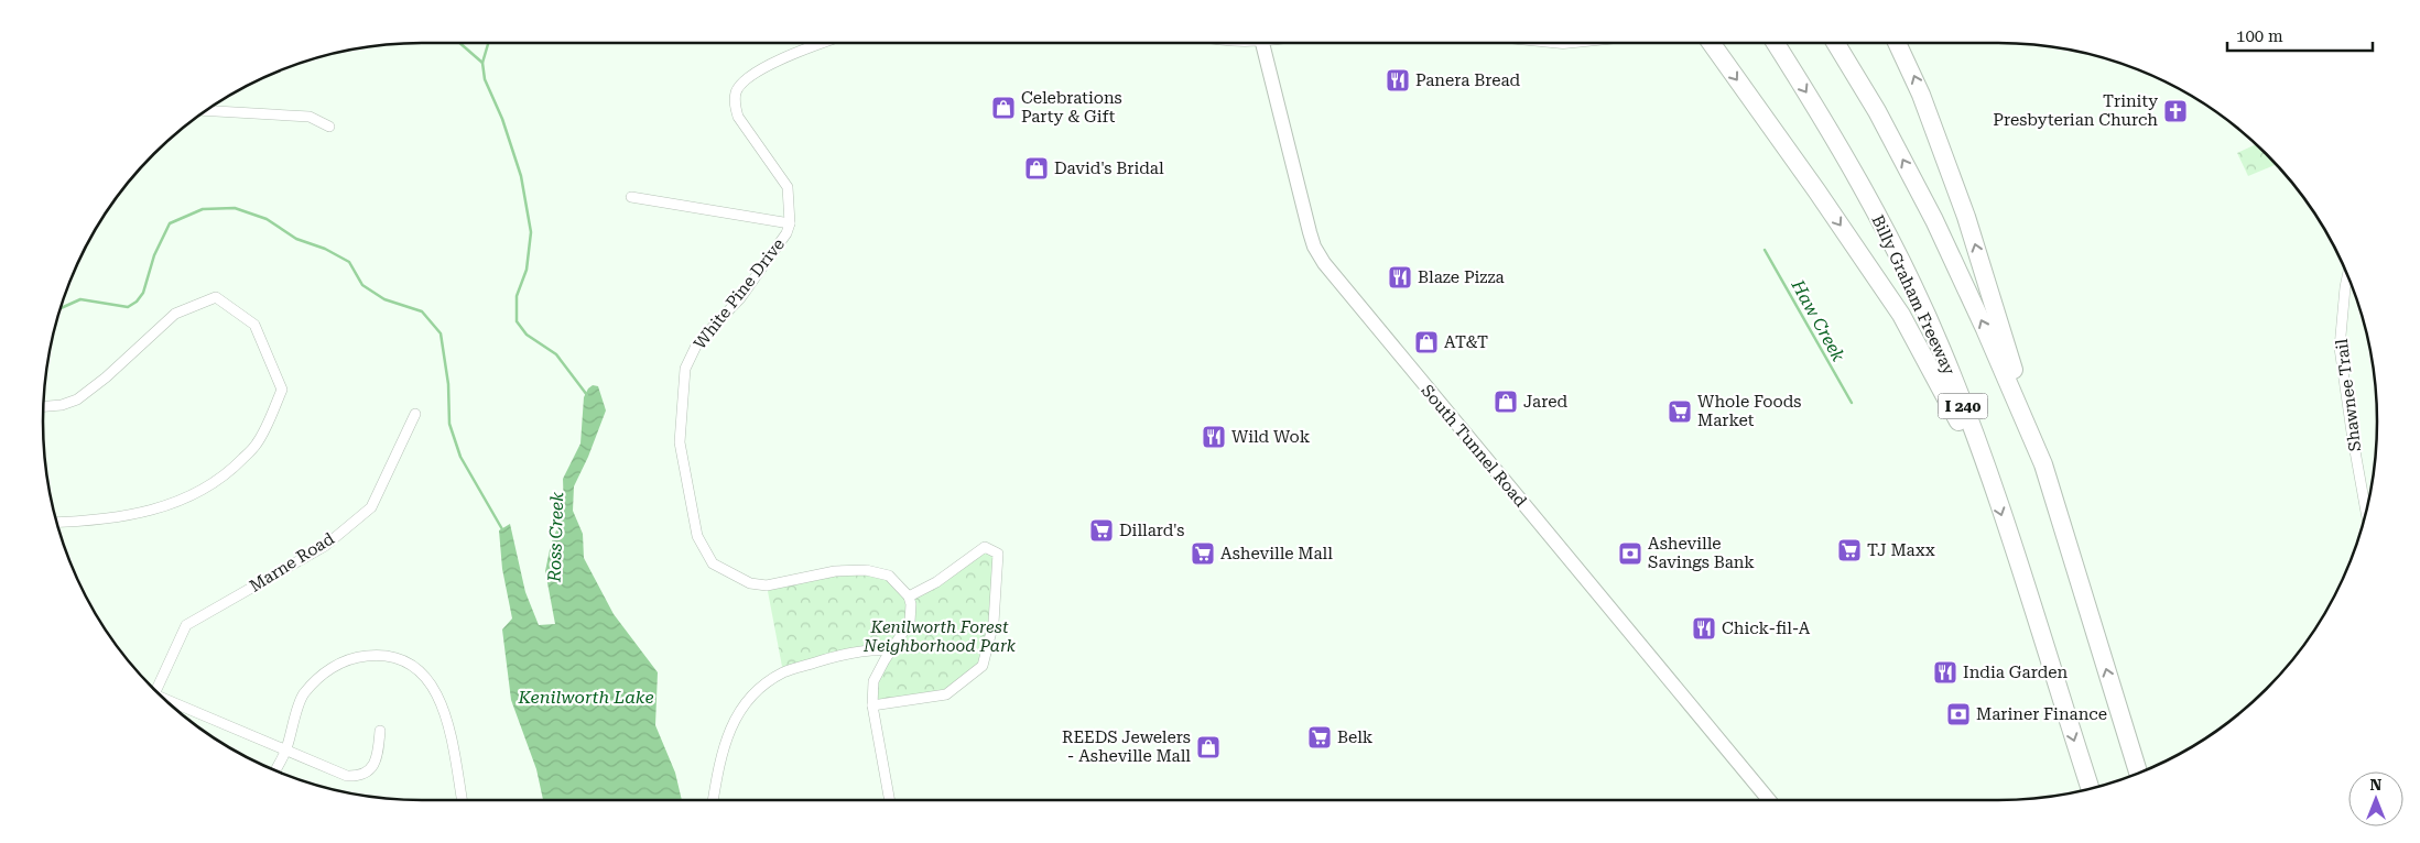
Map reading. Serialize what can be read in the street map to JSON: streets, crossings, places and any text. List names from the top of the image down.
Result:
{
  "streets": {
    "highway": ["Billy Graham Freeway", "I 240"],
    "main road": ["South Tunnel Road"],
    "street": ["White Pine Drive", "Shawnee Trail", "Marne Road"]
  },
  "water": ["Haw Creek", "Ross Creek", "Kenilworth Lake"],
  "parks": ["Kenilworth Forest Neighborhood Park"],
  "places": {
    "restaurant": [
      "Panera Bread",
      "Blaze Pizza",
      "Wild Wok",
      "Chick-fil-A",
      "India Garden"
    ],
    "shop": [
      "Celebrations Party & Gift",
      "David's Bridal",
      "AT&T",
      "Jared",
      "REEDS Jewelers - Asheville Mall"
    ],
    "church": ["Trinity Presbyterian Church"],
    "supermarket": [
      "Whole Foods Market",
      "Dillard's",
      "TJ Maxx",
      "Asheville Mall",
      "Belk"
    ],
    "bank": ["Asheville Savings Bank", "Mariner Finance"]
  },
  "scale_bar": "100 m",
  "north": "top"
}
